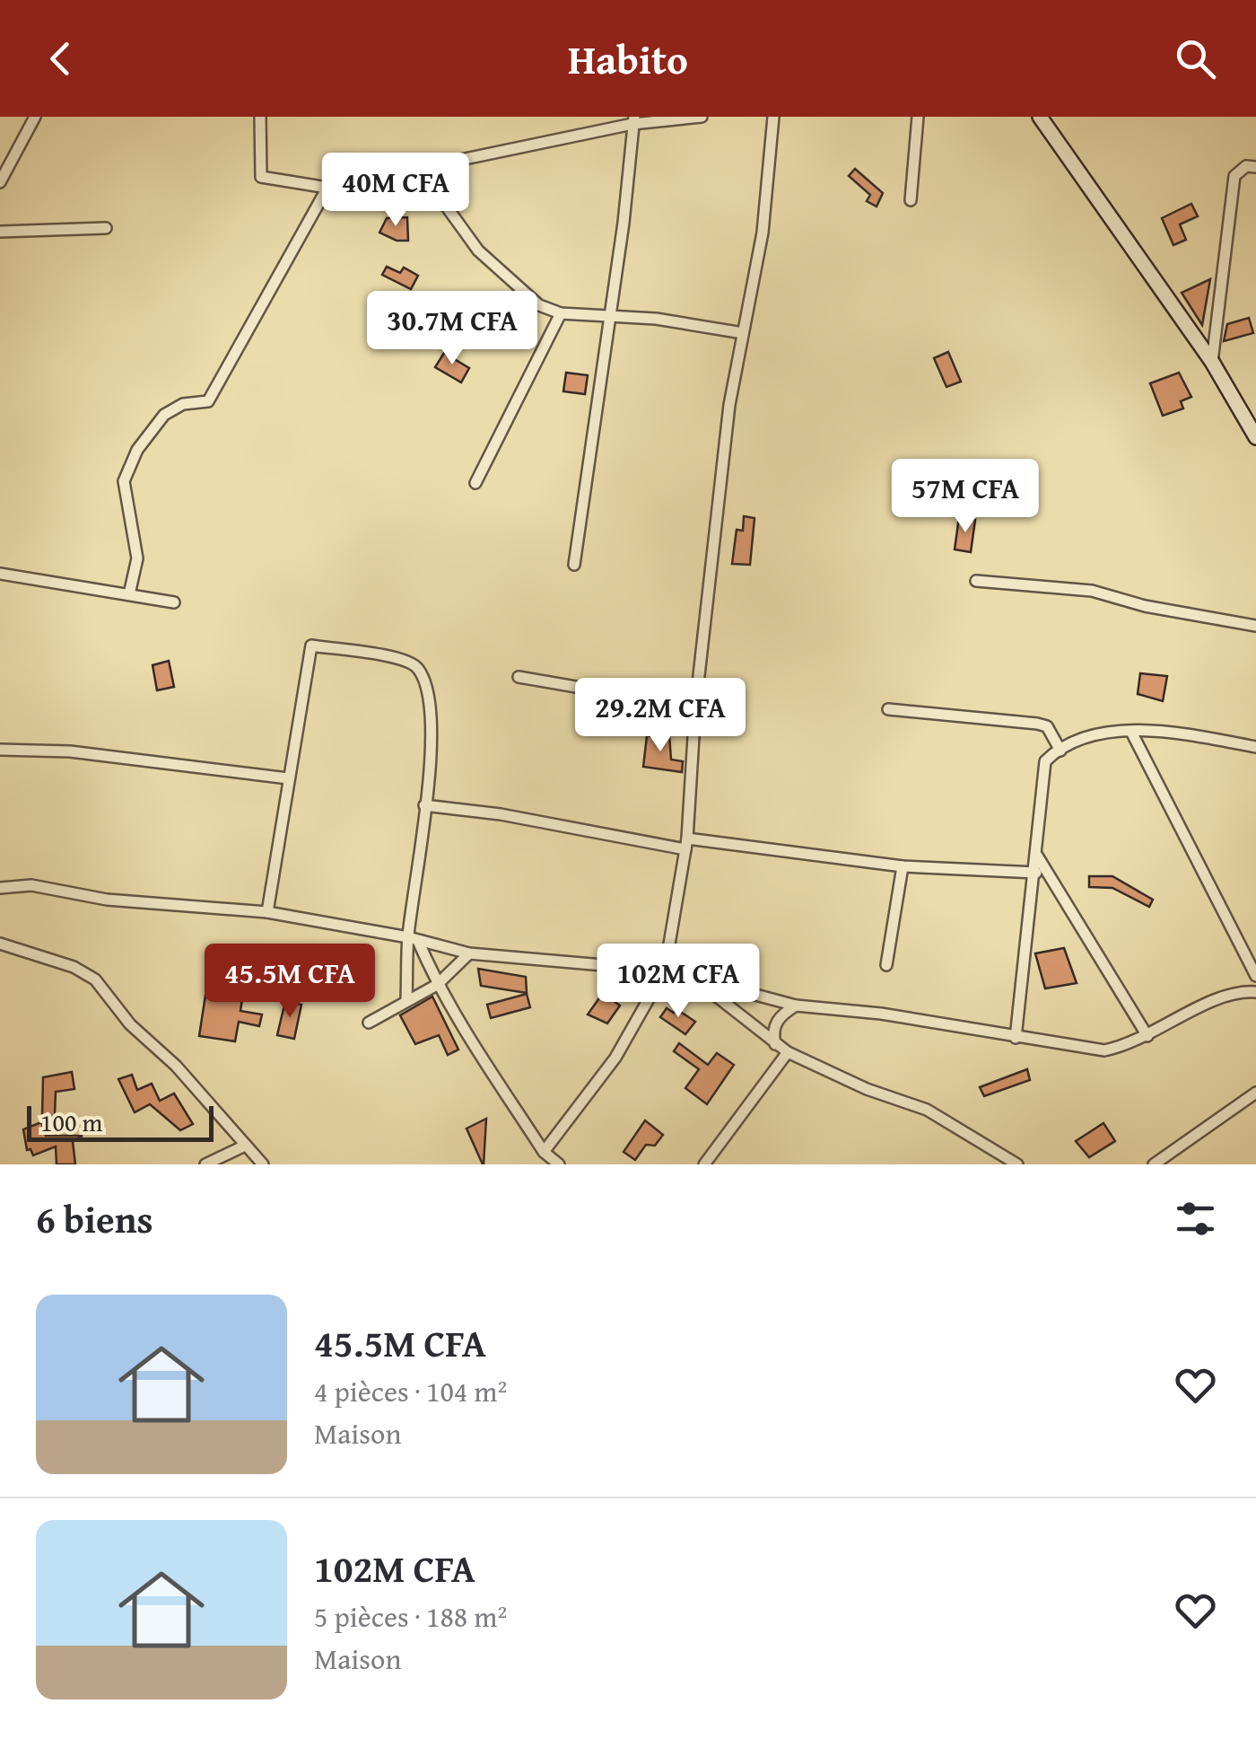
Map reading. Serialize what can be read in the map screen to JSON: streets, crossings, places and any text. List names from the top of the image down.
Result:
{
  "scale_bar": "100 m",
  "page": {
    "header": "Habito",
    "price": [
      "40M CFA",
      "30.7M CFA",
      "57M CFA",
      "29.2M CFA",
      "45.5M CFA",
      "102M CFA"
    ],
    "scale": "100 m",
    "heading": "6 biens",
    "list": [
      {
        "name": "45.5M CFA",
        "note": "4 pièces · 104 m² · Maison"
      },
      {
        "name": "102M CFA",
        "note": "5 pièces · 188 m² · Maison"
      }
    ]
  }
}
